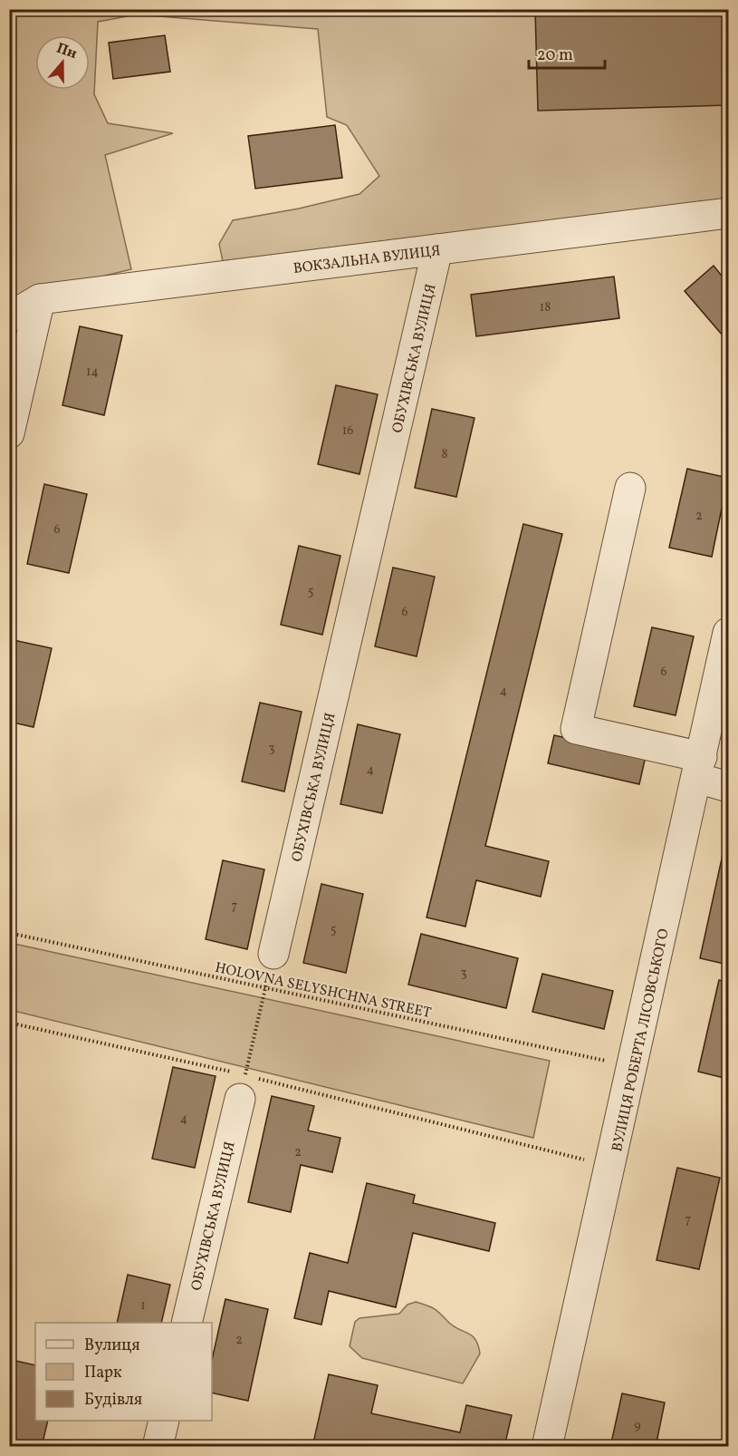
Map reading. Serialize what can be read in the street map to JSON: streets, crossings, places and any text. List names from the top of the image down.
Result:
{
  "streets": {
    "street": ["ВОКЗАЛЬНА ВУЛИЦЯ", "ОБУХІВСЬКА ВУЛИЦЯ", "ВУЛИЦЯ РОБЕРТА ЛІСОВСЬКОГО"],
    "path": ["HOLOVNA SELYSHCHNA STREET"]
  },
  "crossings": [
    ["ВОКЗАЛЬНА ВУЛИЦЯ", "ОБУХІВСЬКА ВУЛИЦЯ"],
    ["HOLOVNA SELYSHCHNA STREET", "ВУЛИЦЯ РОБЕРТА ЛІСОВСЬКОГО"]
  ],
  "house_numbers": [
    "18",
    "14",
    "16",
    "8",
    "2",
    "6",
    "5",
    "6",
    "6",
    "4",
    "3",
    "4",
    "7",
    "5",
    "3",
    "4",
    "2",
    "7",
    "1",
    "2",
    "9"
  ],
  "legend": ["Вулиця", "Парк", "Будівля"],
  "scale_bar": "20 m",
  "north": "top"
}
